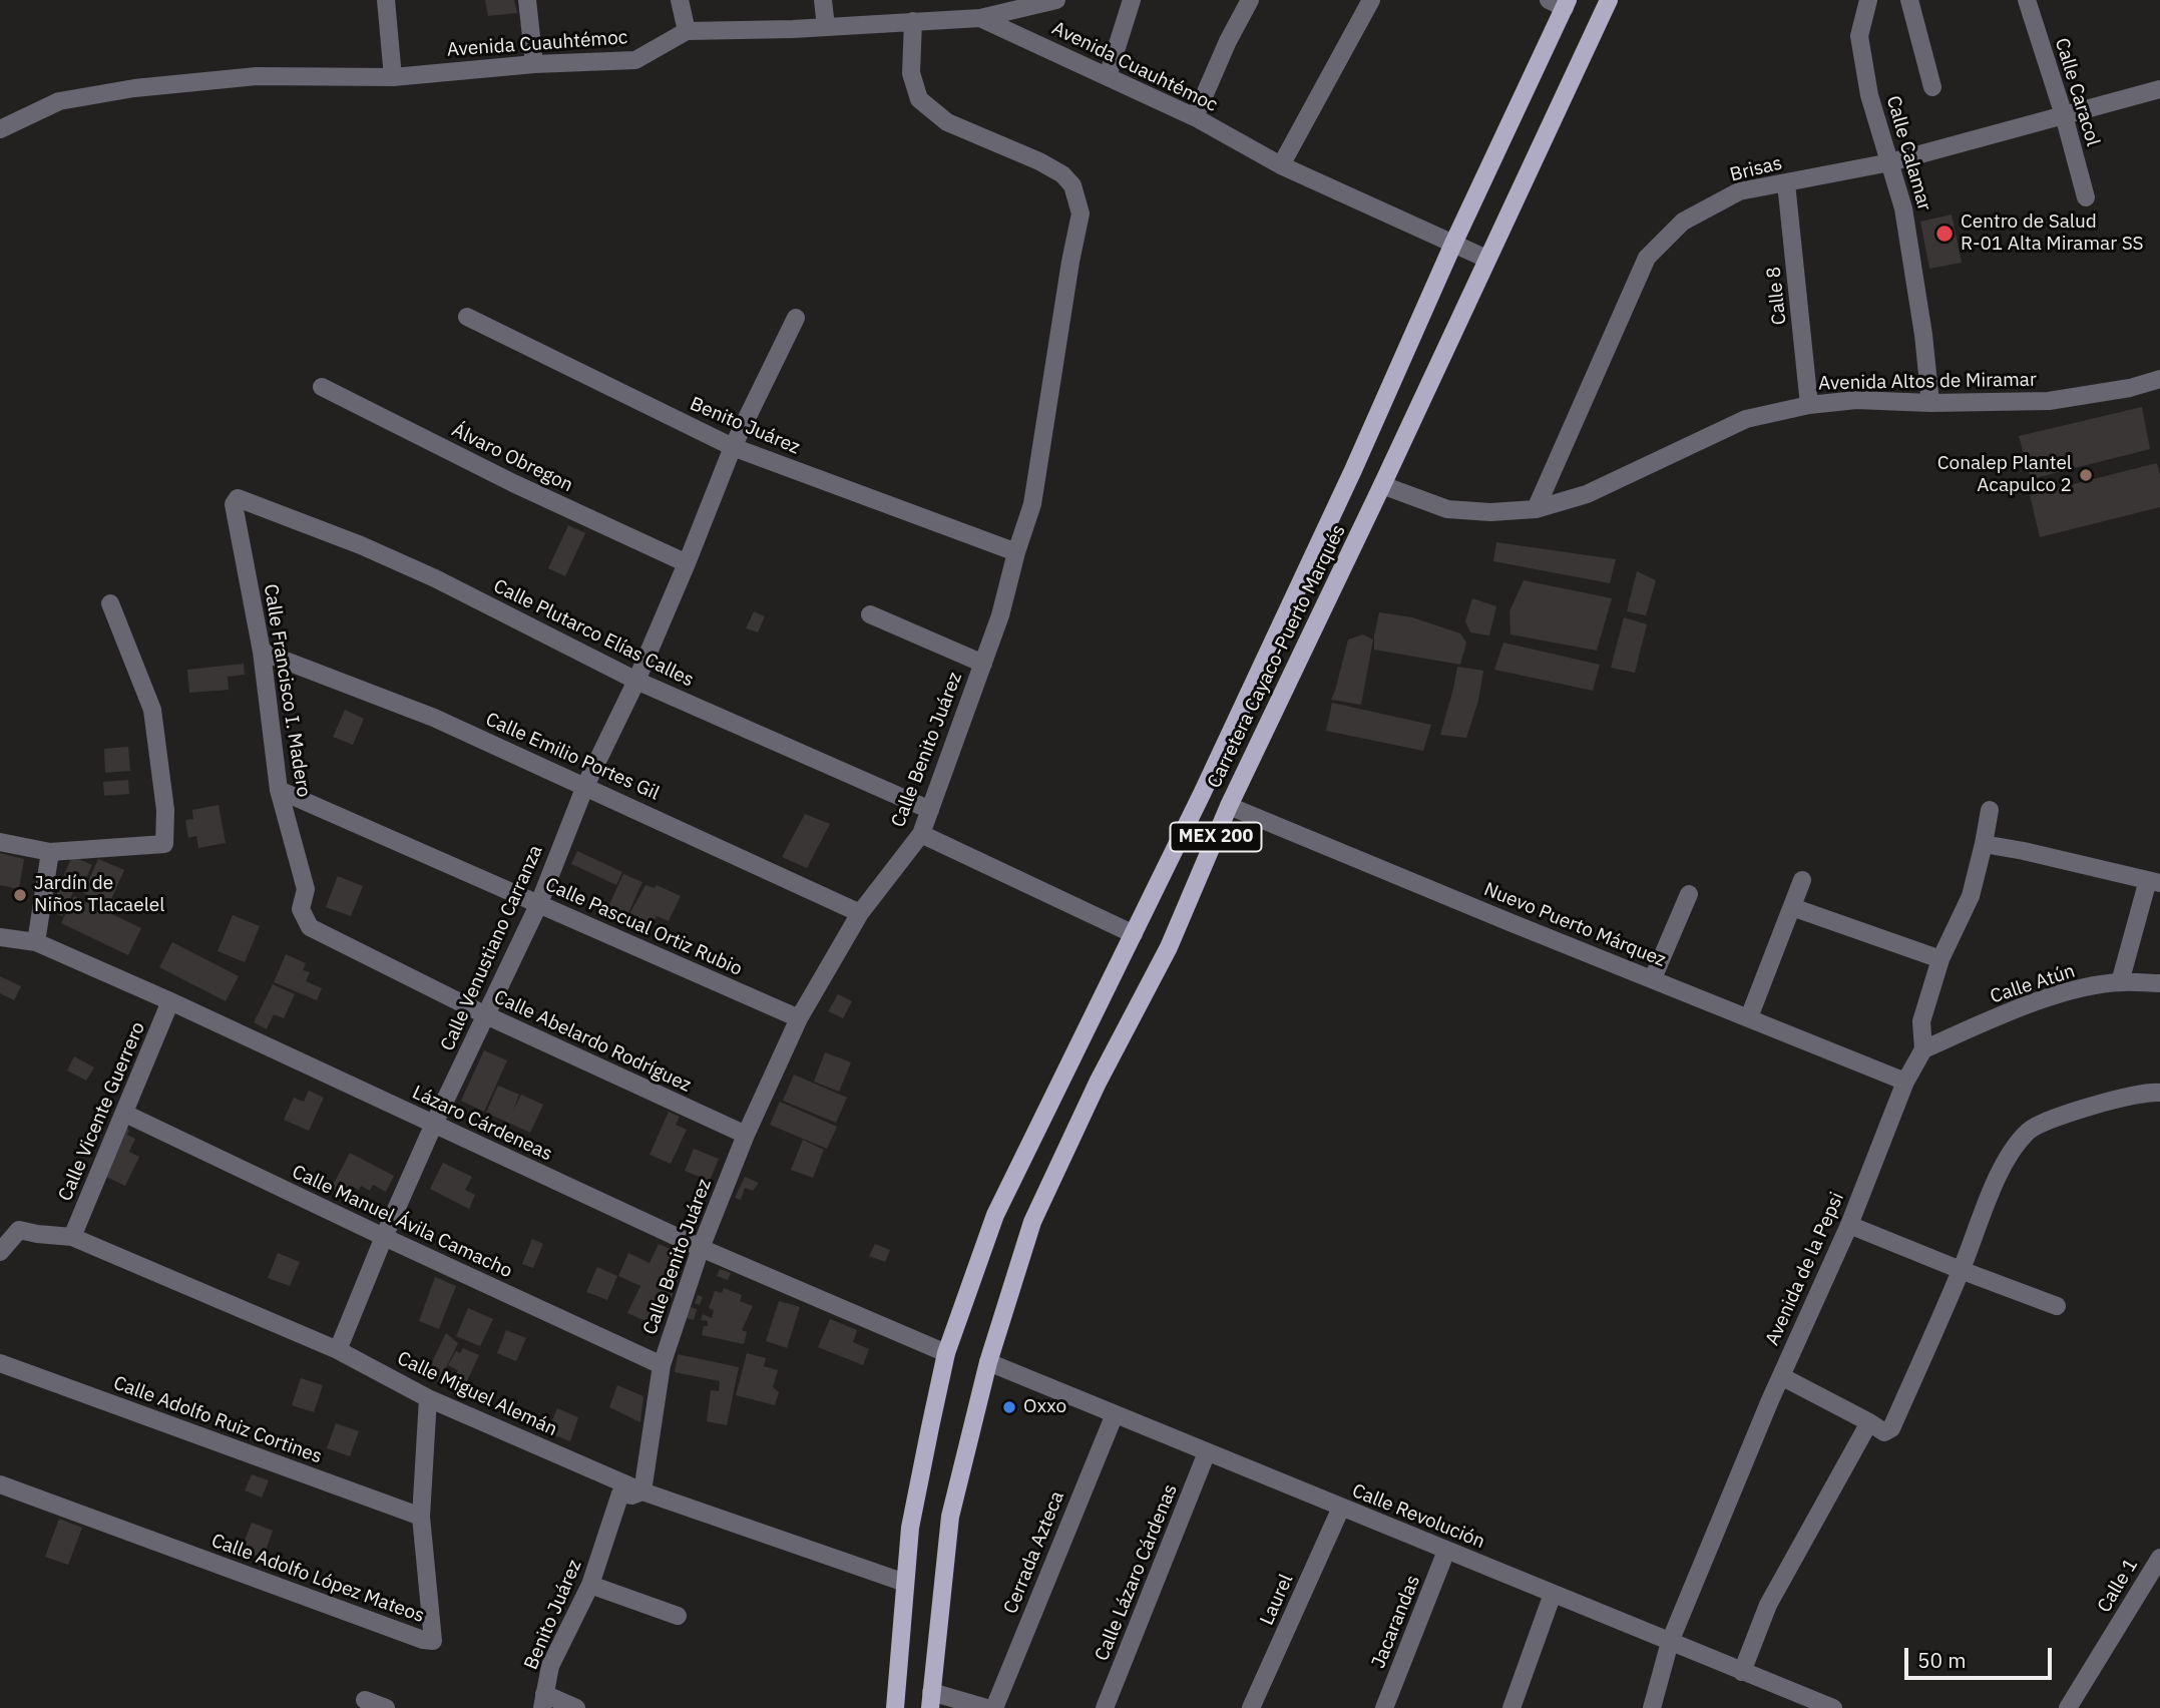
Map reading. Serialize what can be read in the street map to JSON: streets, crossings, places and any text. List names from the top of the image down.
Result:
{
  "streets": {
    "main road": ["Carretera Cayaco-Puerto Marqués", "MEX 200"],
    "street": [
      "Avenida Cuauhtémoc",
      "Calle Caracol",
      "Calle Calamar",
      "Brisas",
      "Calle 8",
      "Avenida Altos de Miramar",
      "Benito Juárez",
      "Álvaro Obregon",
      "Calle Plutarco Elías Calles",
      "Calle Francisco I. Madero",
      "Calle Benito Juárez",
      "Calle Emilio Portes Gil",
      "Nuevo Puerto Márquez",
      "Calle Pascual Ortiz Rubio",
      "Calle Venustiano Carranza",
      "Calle Atún",
      "Calle Abelardo Rodríguez",
      "Calle Vicente Guerrero",
      "Lázaro Cárdeneas",
      "Calle Manuel Ávila Camacho",
      "Avenida de la Pepsi",
      "Calle Miguel Alemán",
      "Calle Adolfo Ruiz Cortines",
      "Calle Revolución",
      "Cerrada Azteca",
      "Calle Lázaro Cárdenas",
      "Calle Adolfo López Mateos",
      "Calle 1",
      "Laurel",
      "Jacarandas"
    ]
  },
  "crossings": [
    ["Avenida Cuauhtémoc", "Carretera Cayaco-Puerto Marqués"],
    ["Avenida Cuauhtémoc", "Calle Benito Juárez"],
    ["Calle Caracol", "Brisas"],
    ["Calle Calamar", "Brisas"],
    ["Calle Calamar", "Avenida Altos de Miramar"],
    ["Brisas", "Calle 8"],
    ["Brisas", "Avenida Altos de Miramar"],
    ["Calle 8", "Avenida Altos de Miramar"],
    ["Avenida Altos de Miramar", "Carretera Cayaco-Puerto Marqués"],
    ["Benito Juárez", "Calle Benito Juárez"],
    ["Benito Juárez", "Calle Venustiano Carranza"],
    ["Benito Juárez", "Calle Miguel Alemán"],
    ["Álvaro Obregon", "Calle Venustiano Carranza"],
    ["Calle Plutarco Elías Calles", "Calle Francisco I. Madero"],
    ["Calle Plutarco Elías Calles", "Calle Benito Juárez"],
    ["Calle Plutarco Elías Calles", "Calle Venustiano Carranza"],
    ["Carretera Cayaco-Puerto Marqués", "Nuevo Puerto Márquez"],
    ["Carretera Cayaco-Puerto Marqués", "Lázaro Cárdeneas"],
    ["Carretera Cayaco-Puerto Marqués", "Calle Miguel Alemán"],
    ["Carretera Cayaco-Puerto Marqués", "Calle Revolución"],
    ["Calle Francisco I. Madero", "Calle Emilio Portes Gil"],
    ["Calle Francisco I. Madero", "Calle Pascual Ortiz Rubio"],
    ["Calle Francisco I. Madero", "Calle Abelardo Rodríguez"],
    ["Calle Benito Juárez", "Calle Emilio Portes Gil"],
    ["Calle Benito Juárez", "Calle Pascual Ortiz Rubio"],
    ["Calle Benito Juárez", "Calle Abelardo Rodríguez"],
    ["Calle Benito Juárez", "Lázaro Cárdeneas"],
    ["Calle Benito Juárez", "Calle Manuel Ávila Camacho"],
    ["Calle Benito Juárez", "Calle Miguel Alemán"],
    ["Calle Emilio Portes Gil", "Calle Venustiano Carranza"],
    ["Nuevo Puerto Márquez", "Avenida de la Pepsi"],
    ["Calle Pascual Ortiz Rubio", "Calle Venustiano Carranza"],
    ["Calle Venustiano Carranza", "Calle Abelardo Rodríguez"],
    ["Calle Venustiano Carranza", "Lázaro Cárdeneas"],
    ["Calle Venustiano Carranza", "Calle Manuel Ávila Camacho"],
    ["Calle Venustiano Carranza", "Calle Miguel Alemán"],
    ["Calle Atún", "Avenida de la Pepsi"],
    ["Calle Vicente Guerrero", "Lázaro Cárdeneas"],
    ["Calle Vicente Guerrero", "Calle Manuel Ávila Camacho"],
    ["Calle Vicente Guerrero", "Calle Miguel Alemán"],
    ["Avenida de la Pepsi", "Calle Revolución"],
    ["Calle Miguel Alemán", "Calle Adolfo López Mateos"],
    ["Calle Adolfo Ruiz Cortines", "Calle Adolfo López Mateos"],
    ["Calle Revolución", "Cerrada Azteca"],
    ["Calle Revolución", "Calle Lázaro Cárdenas"],
    ["Calle Revolución", "Laurel"],
    ["Calle Revolución", "Jacarandas"]
  ],
  "places": [
    "Centro de Salud R-01 Alta Miramar SS",
    "Conalep Plantel Acapulco 2",
    "Jardín de Niños Tlacaelel",
    "Oxxo"
  ],
  "scale_bar": "50 m"
}
